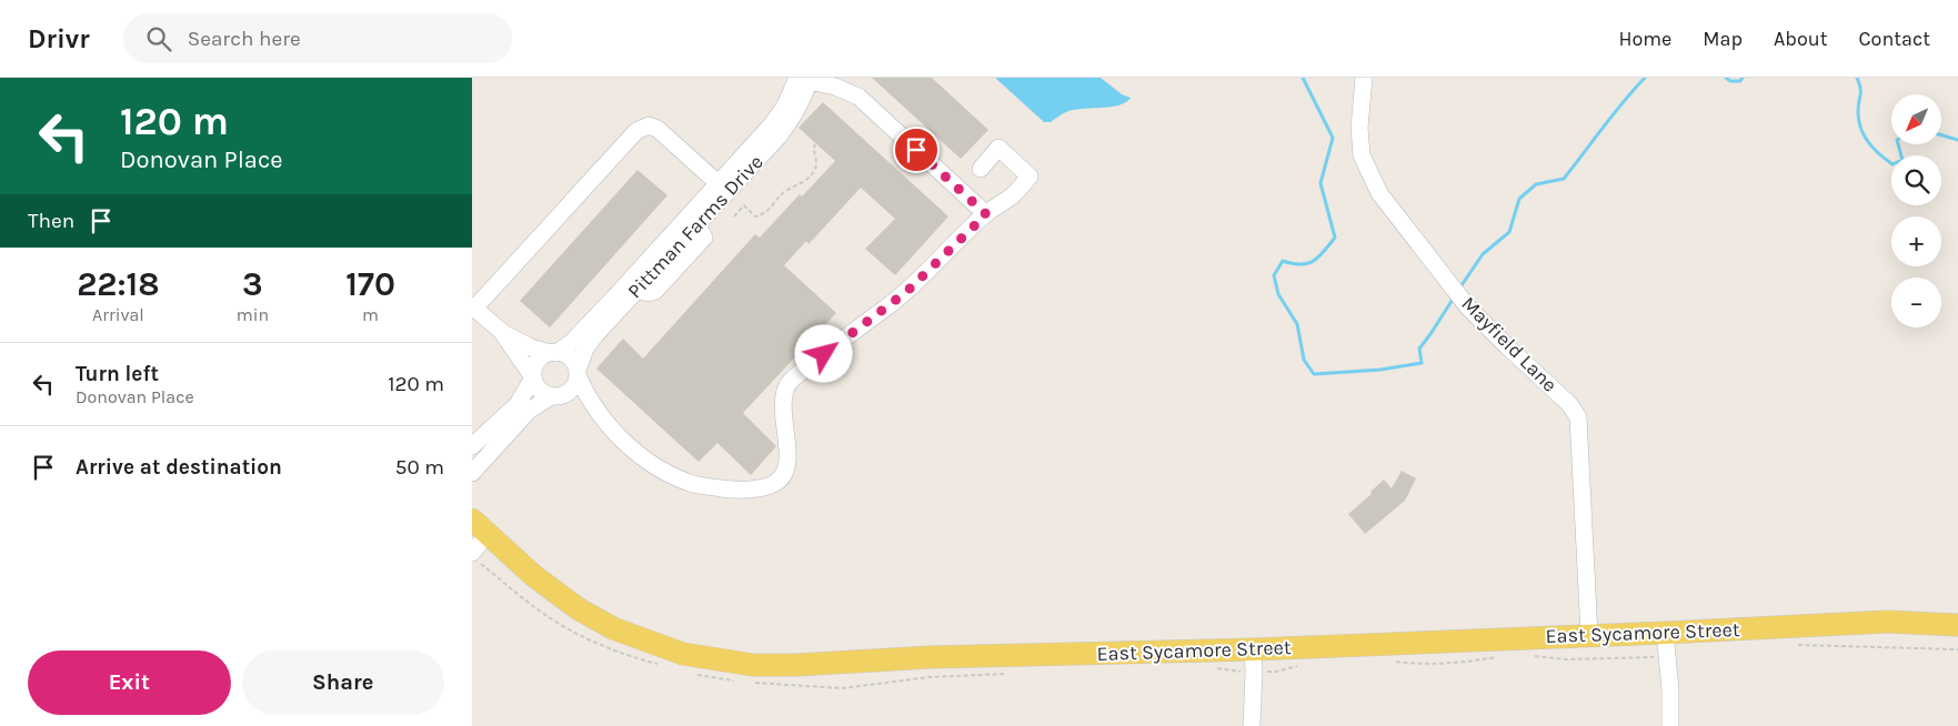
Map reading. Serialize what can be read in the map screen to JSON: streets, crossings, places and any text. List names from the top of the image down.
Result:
{
  "streets": {
    "main road": ["East Sycamore Street"],
    "street": ["Pittman Farms Drive", "Mayfield Lane"]
  },
  "crossings": [
    ["Mayfield Lane", "East Sycamore Street"]
  ],
  "north": "bottom left",
  "page": {
    "header": "Drivr",
    "search": "Search here",
    "nav": [
      "Home",
      "Map",
      "About",
      "Contact"
    ],
    "turn": ["120 m", "Donovan Place"],
    "map_buttons": ["+", "−"],
    "then": "Then",
    "eta": [
      "22:18",
      "Arrival",
      "3",
      "min",
      "170",
      "m"
    ],
    "list": [
      {
        "name": "Turn left",
        "note": "Donovan Place",
        "value": "120 m"
      },
      {
        "name": "Arrive at destination",
        "value": "50 m"
      }
    ],
    "buttons": ["Exit", "Share"]
  }
}
